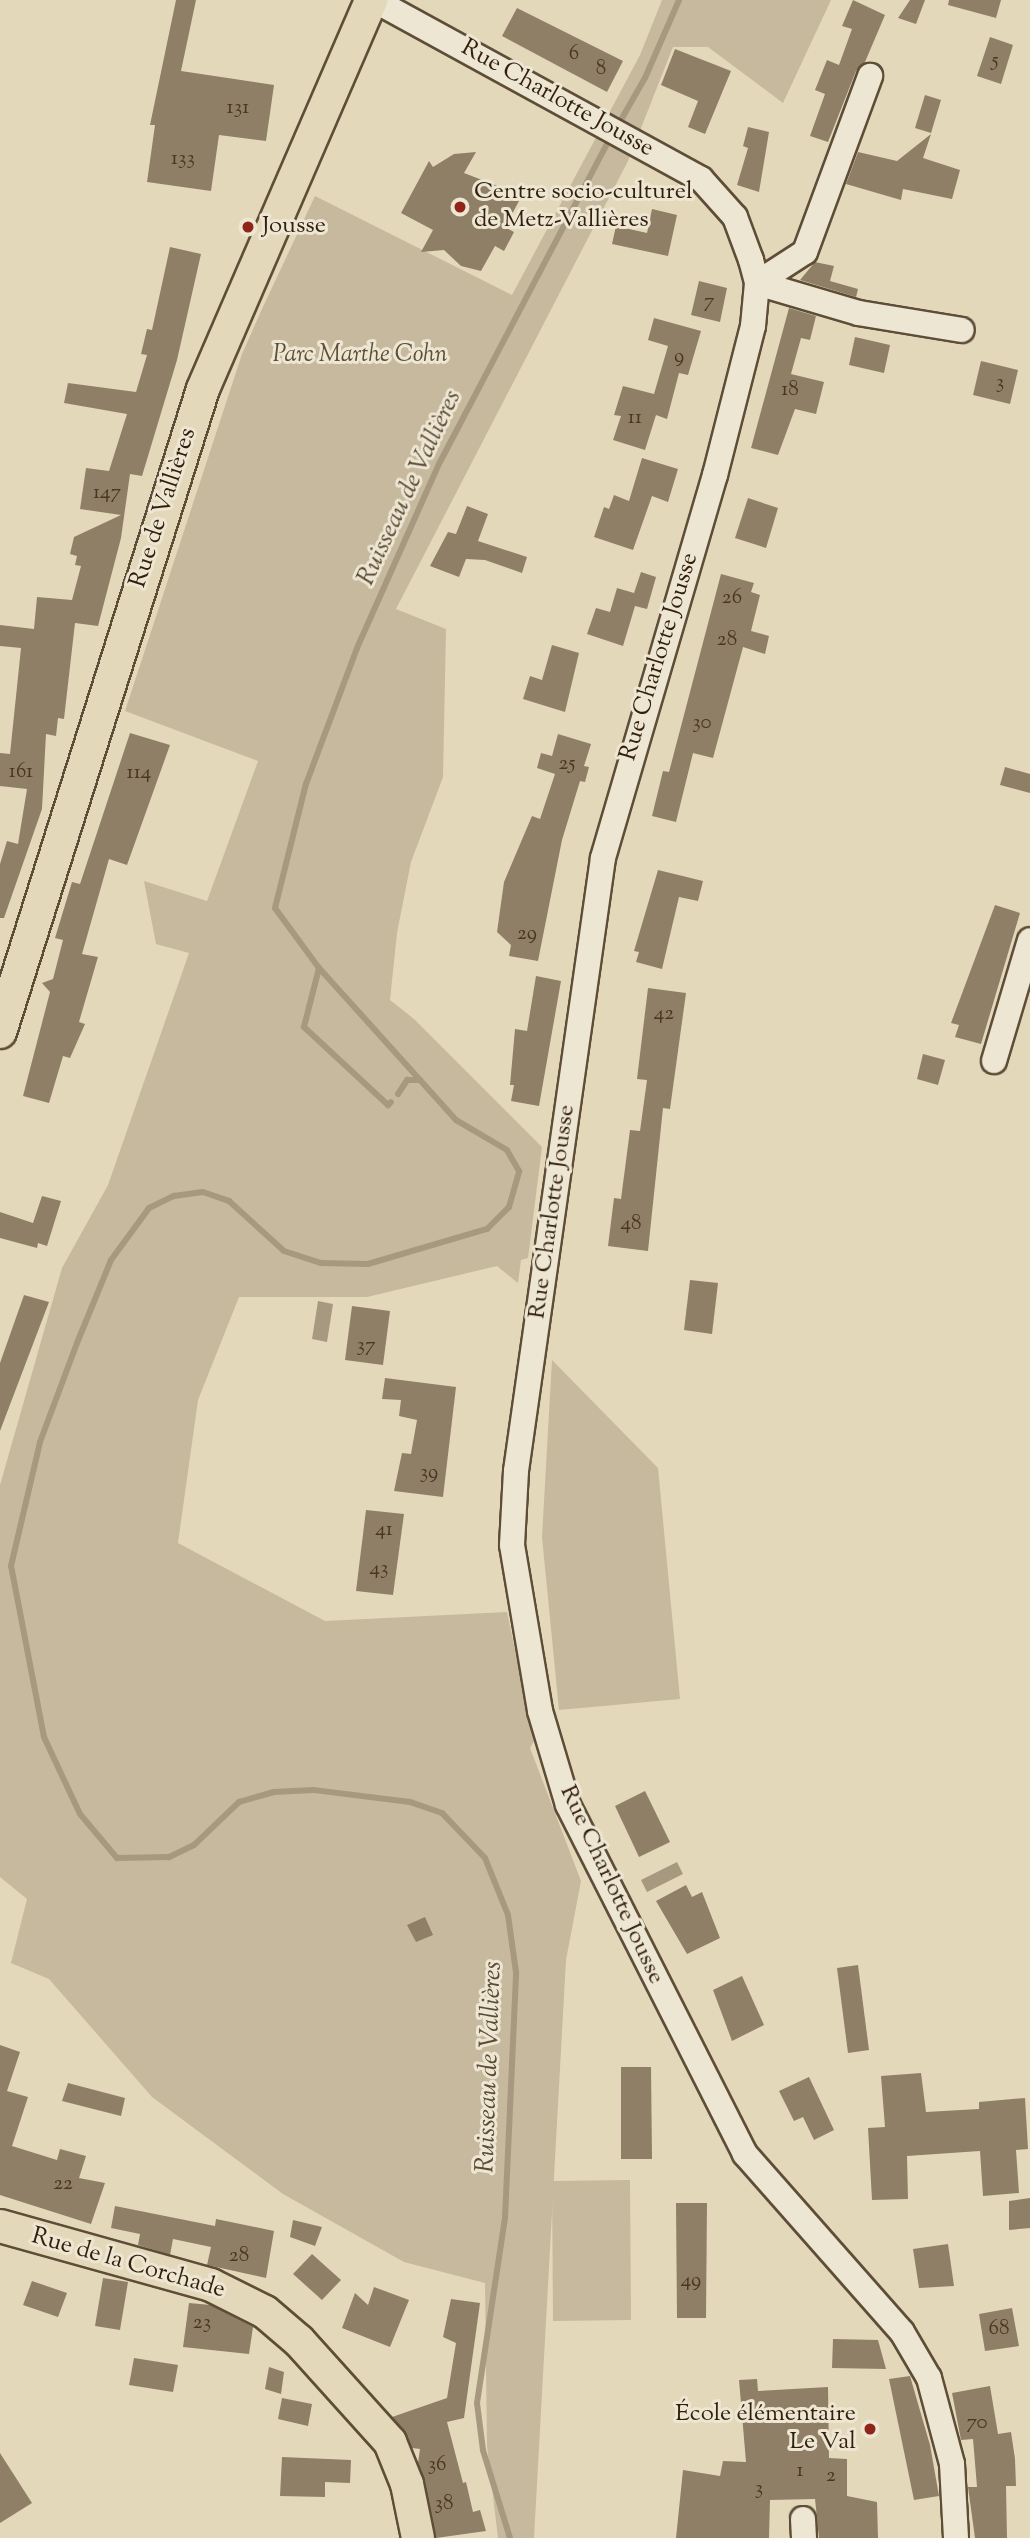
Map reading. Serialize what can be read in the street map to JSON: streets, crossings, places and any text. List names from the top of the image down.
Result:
{
  "streets": {
    "main road": ["Rue de Vallières", "Rue de la Corchade"],
    "street": ["Rue Charlotte Jousse"]
  },
  "crossings": [
    ["Rue Charlotte Jousse", "Rue de Vallières"]
  ],
  "water": ["Ruisseau de Vallières"],
  "parks": ["Parc Marthe Cohn"],
  "places": ["Centre socio-culturel de Metz-Vallières", "Jousse", "École élémentaire Le Val"],
  "house_numbers": [
    "6",
    "5",
    "8",
    "131",
    "133",
    "7",
    "9",
    "3",
    "18",
    "11",
    "147",
    "26",
    "28",
    "30",
    "25",
    "161",
    "114",
    "29",
    "42",
    "48",
    "37",
    "39",
    "41",
    "43",
    "22",
    "28",
    "49",
    "23",
    "68",
    "70",
    "36",
    "1",
    "2",
    "3",
    "38"
  ]
}
